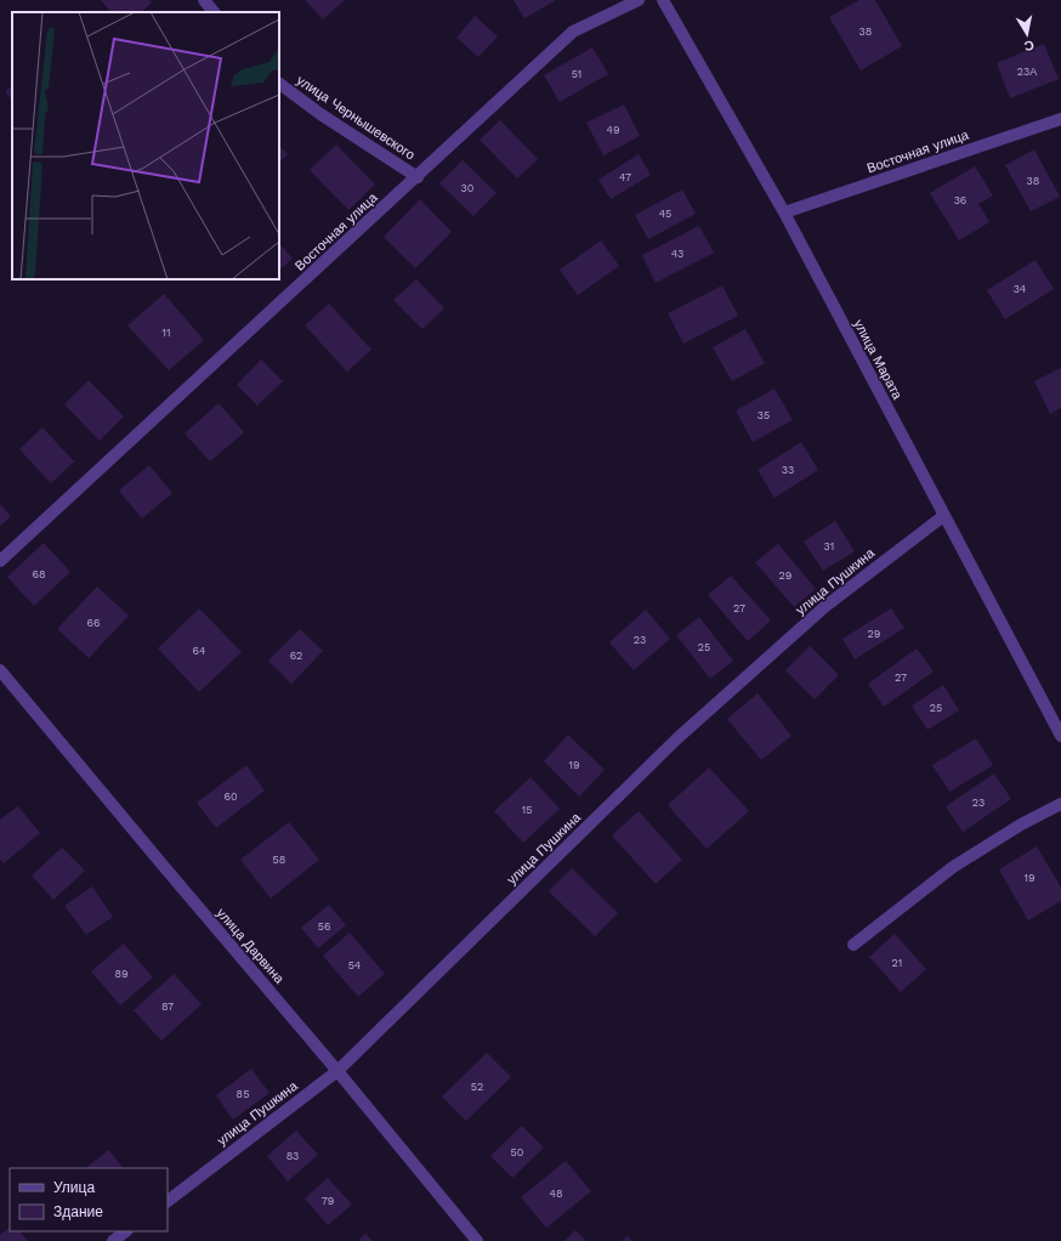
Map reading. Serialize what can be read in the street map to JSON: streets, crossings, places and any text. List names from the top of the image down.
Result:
{
  "streets": {
    "street": [
      "улица Чернышевского",
      "Восточная улица",
      "улица Марата",
      "улица Пушкина",
      "улица Дарвина"
    ]
  },
  "crossings": [
    ["улица Чернышевского", "Восточная улица"],
    ["Восточная улица", "улица Марата"],
    ["улица Марата", "улица Пушкина"],
    ["улица Пушкина", "улица Дарвина"]
  ],
  "house_numbers": [
    "38",
    "23А",
    "51",
    "49",
    "47",
    "38",
    "30",
    "36",
    "45",
    "43",
    "34",
    "11",
    "35",
    "33",
    "31",
    "68",
    "29",
    "27",
    "66",
    "29",
    "23",
    "25",
    "64",
    "62",
    "27",
    "25",
    "19",
    "60",
    "23",
    "15",
    "58",
    "19",
    "56",
    "21",
    "54",
    "89",
    "87",
    "52",
    "85",
    "50",
    "83",
    "48",
    "79"
  ],
  "legend": ["Улица", "Здание"],
  "north": "bottom"
}
